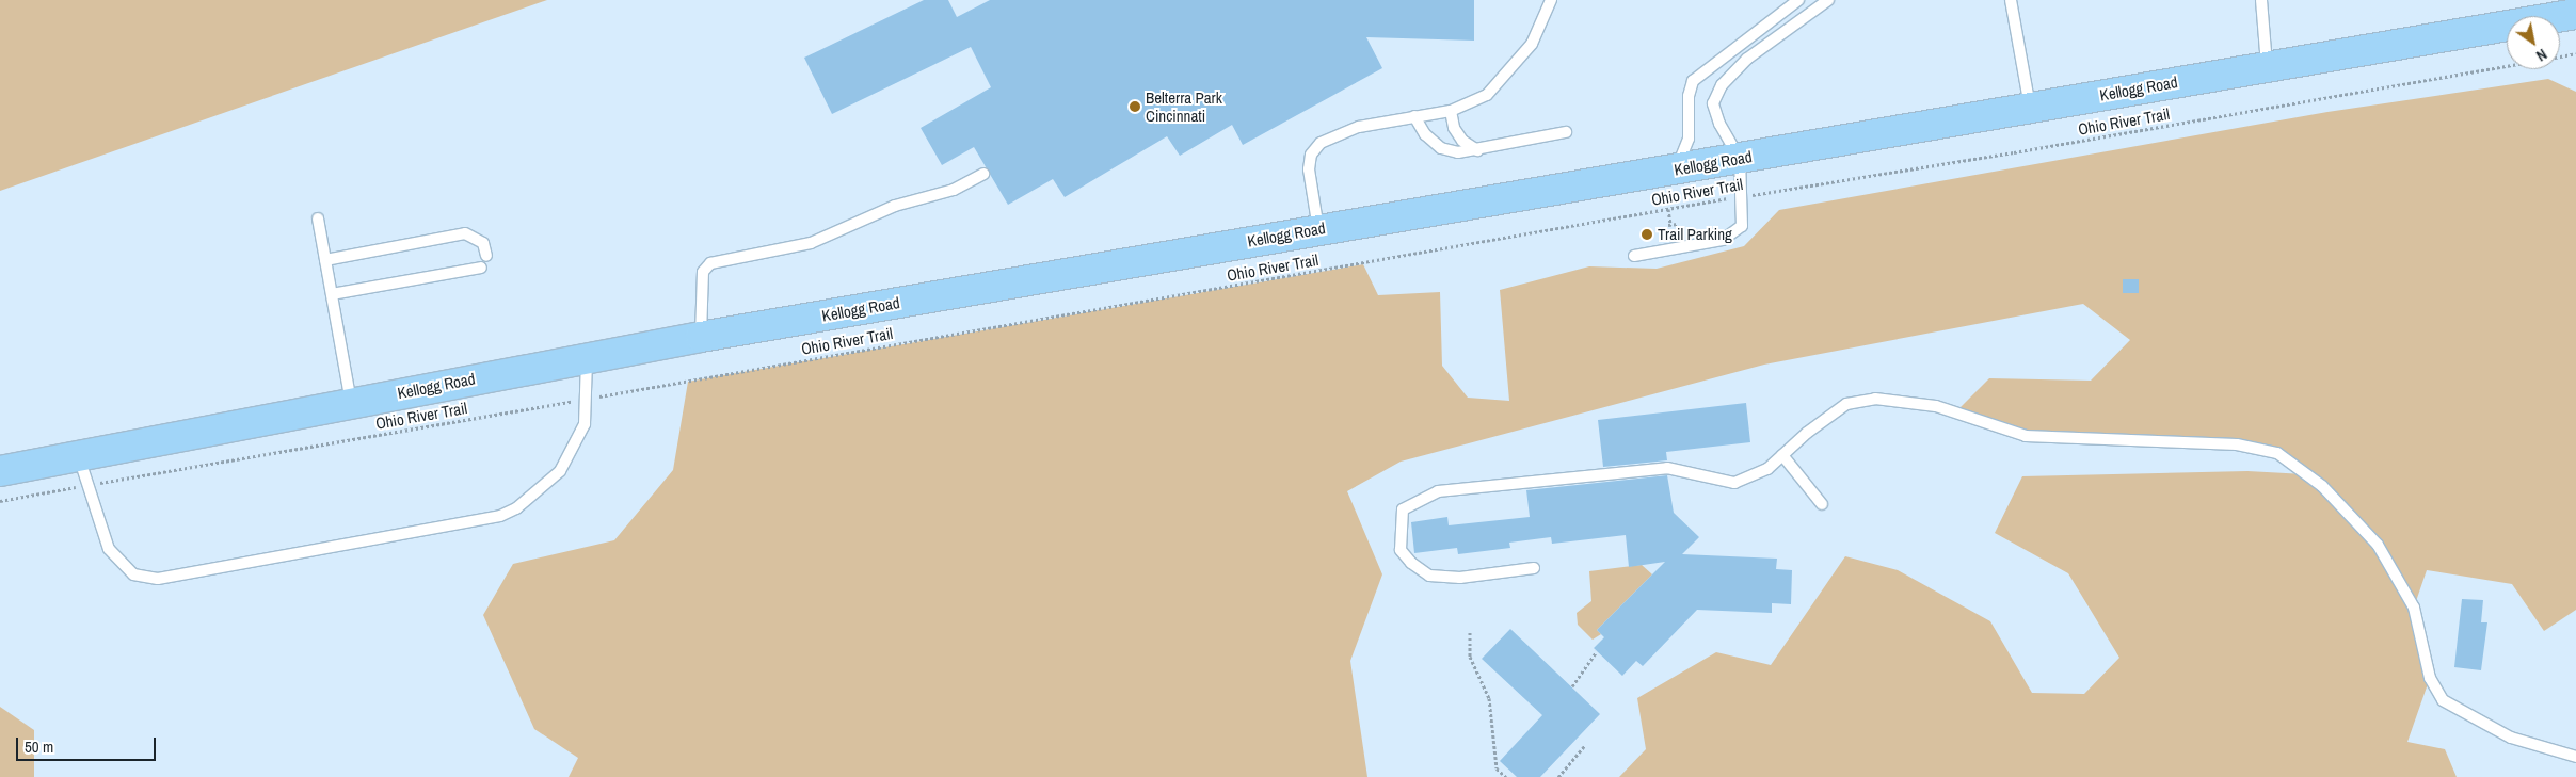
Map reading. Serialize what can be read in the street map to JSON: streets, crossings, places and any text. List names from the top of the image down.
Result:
{
  "streets": {
    "main road": ["Kellogg Road"],
    "path": ["Ohio River Trail"]
  },
  "places": ["Belterra Park Cincinnati", "Trail Parking"],
  "scale_bar": "50 m",
  "north": "bottom right"
}
